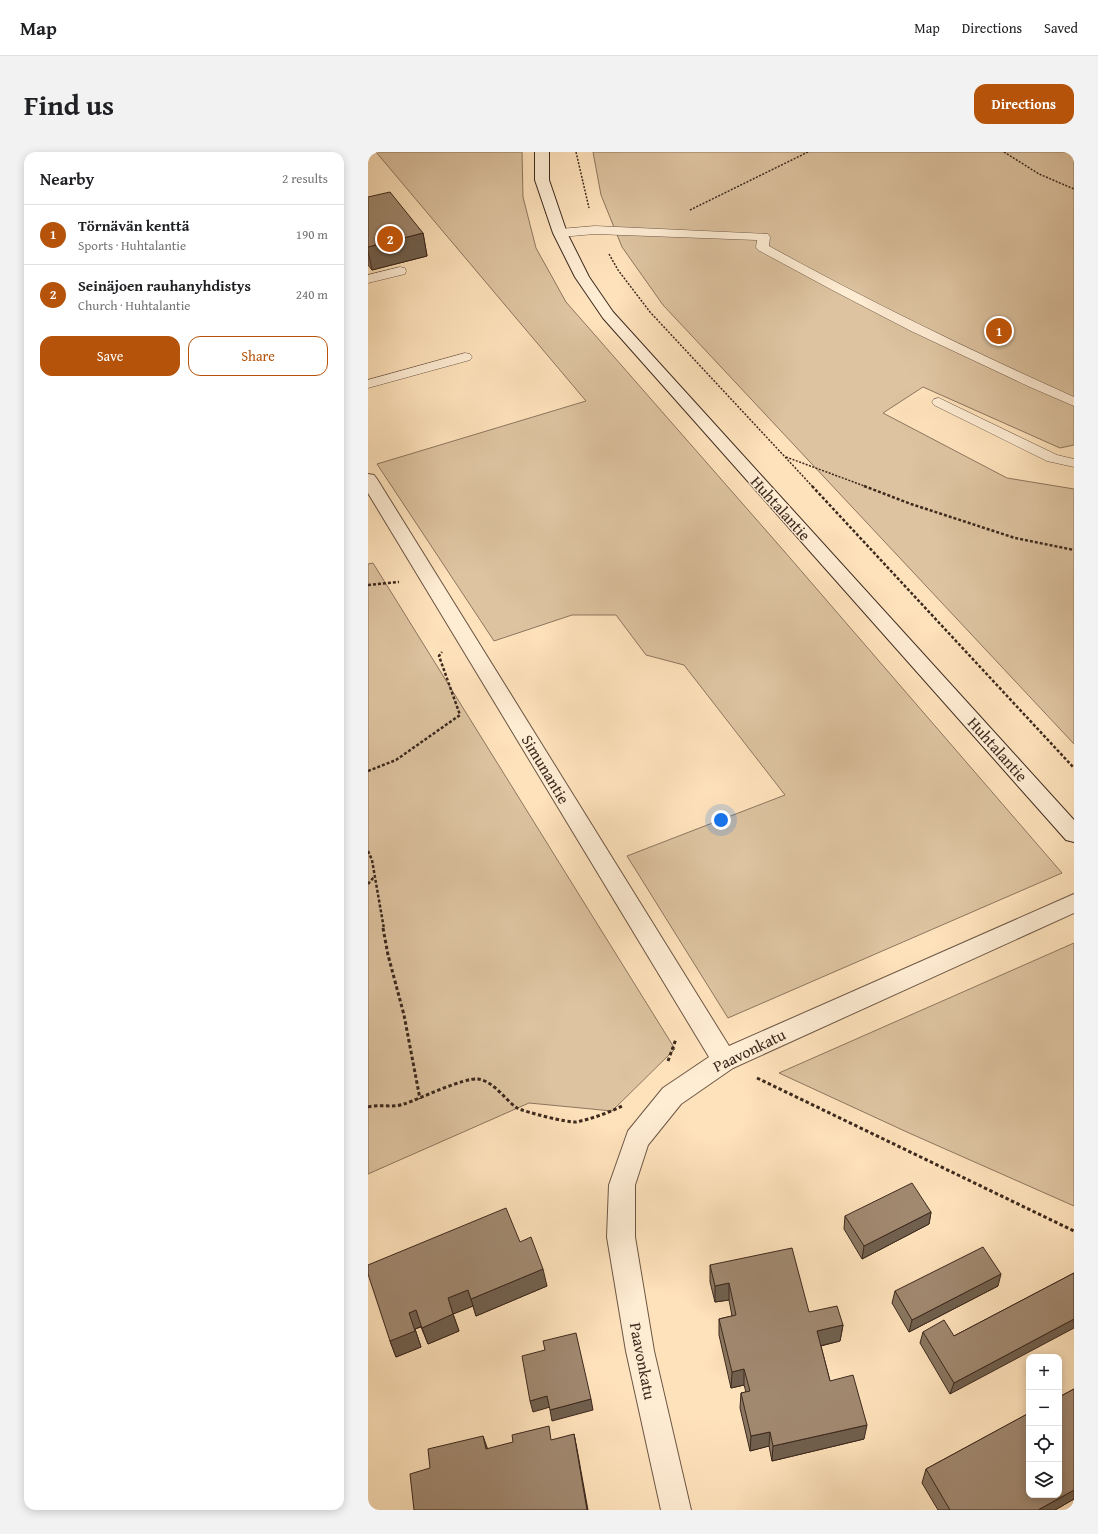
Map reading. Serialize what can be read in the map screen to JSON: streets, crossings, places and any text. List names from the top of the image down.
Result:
{
  "streets": {
    "street": ["Huhtalantie", "Simunantie", "Paavonkatu"]
  },
  "crossings": [
    ["Simunantie", "Paavonkatu"]
  ],
  "page": {
    "header": "Map",
    "nav": ["Map", "Directions", "Saved"],
    "title": "Find us",
    "buttons": [
      "Directions",
      ["Save", "Share"]
    ],
    "heading": ["Nearby", "2 results"],
    "list": [
      {
        "mark": "1",
        "name": "Törnävän kenttä",
        "note": "Sports · Huhtalantie",
        "value": "190 m"
      },
      {
        "mark": "2",
        "name": "Seinäjoen rauhanyhdistys",
        "note": "Church · Huhtalantie",
        "value": "240 m"
      }
    ],
    "pins": ["2", "1"],
    "map_buttons": ["+", "−"]
  }
}
